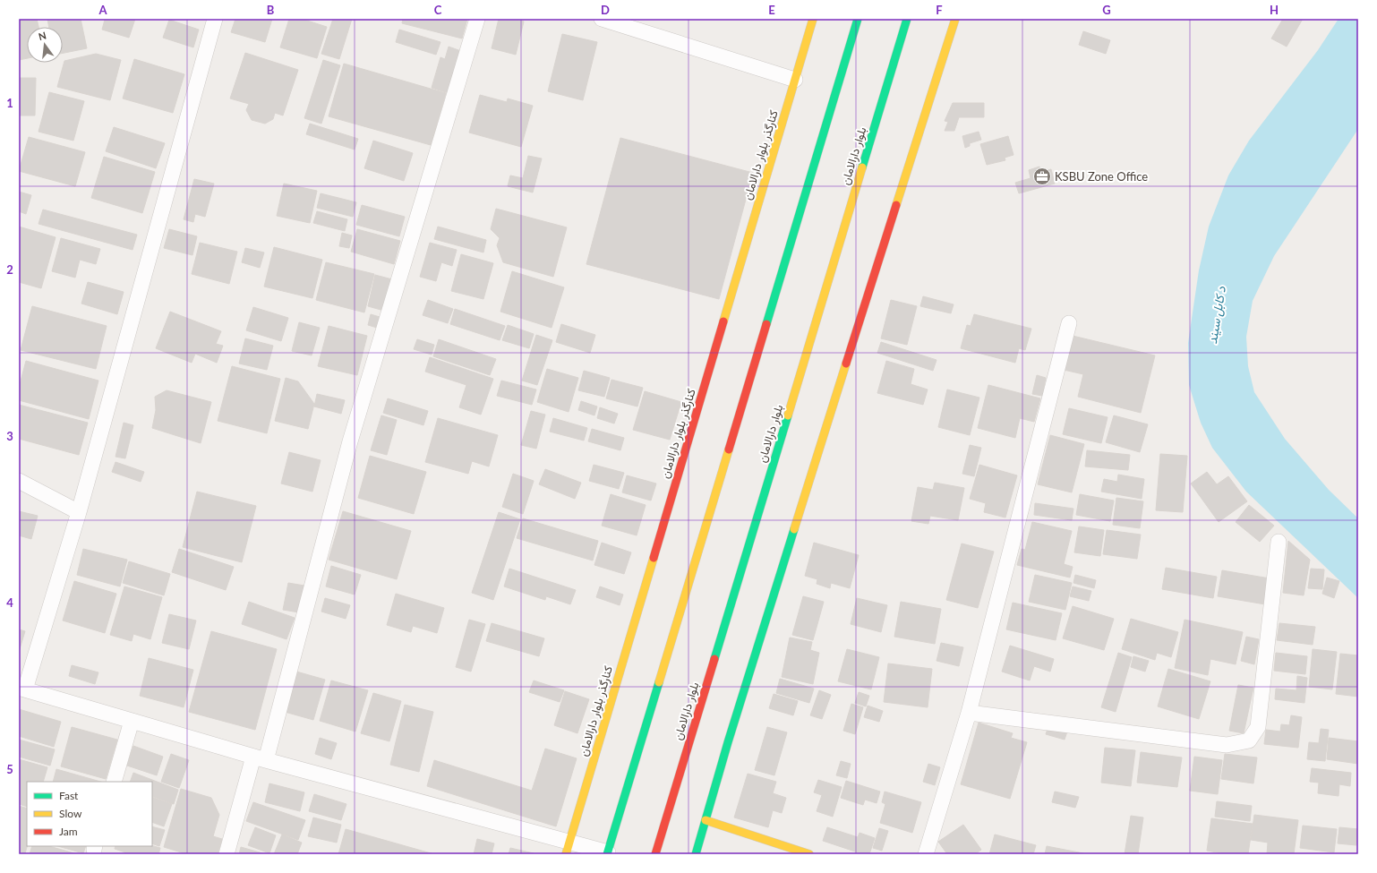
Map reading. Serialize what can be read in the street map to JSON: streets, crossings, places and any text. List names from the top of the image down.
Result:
{
  "streets": {
    "street": ["کنارگذر بلوار دارالامان", "بلوار دارالامان"]
  },
  "water": ["د کابل سيند"],
  "places": {
    "office": ["KSBU Zone Office"]
  },
  "legend": ["Fast", "Slow", "Jam"],
  "north": "top",
  "grid": {
    "columns": [
      "A",
      "B",
      "C",
      "D",
      "E",
      "F",
      "G",
      "H"
    ],
    "rows": [
      "1",
      "2",
      "3",
      "4",
      "5"
    ]
  }
}
